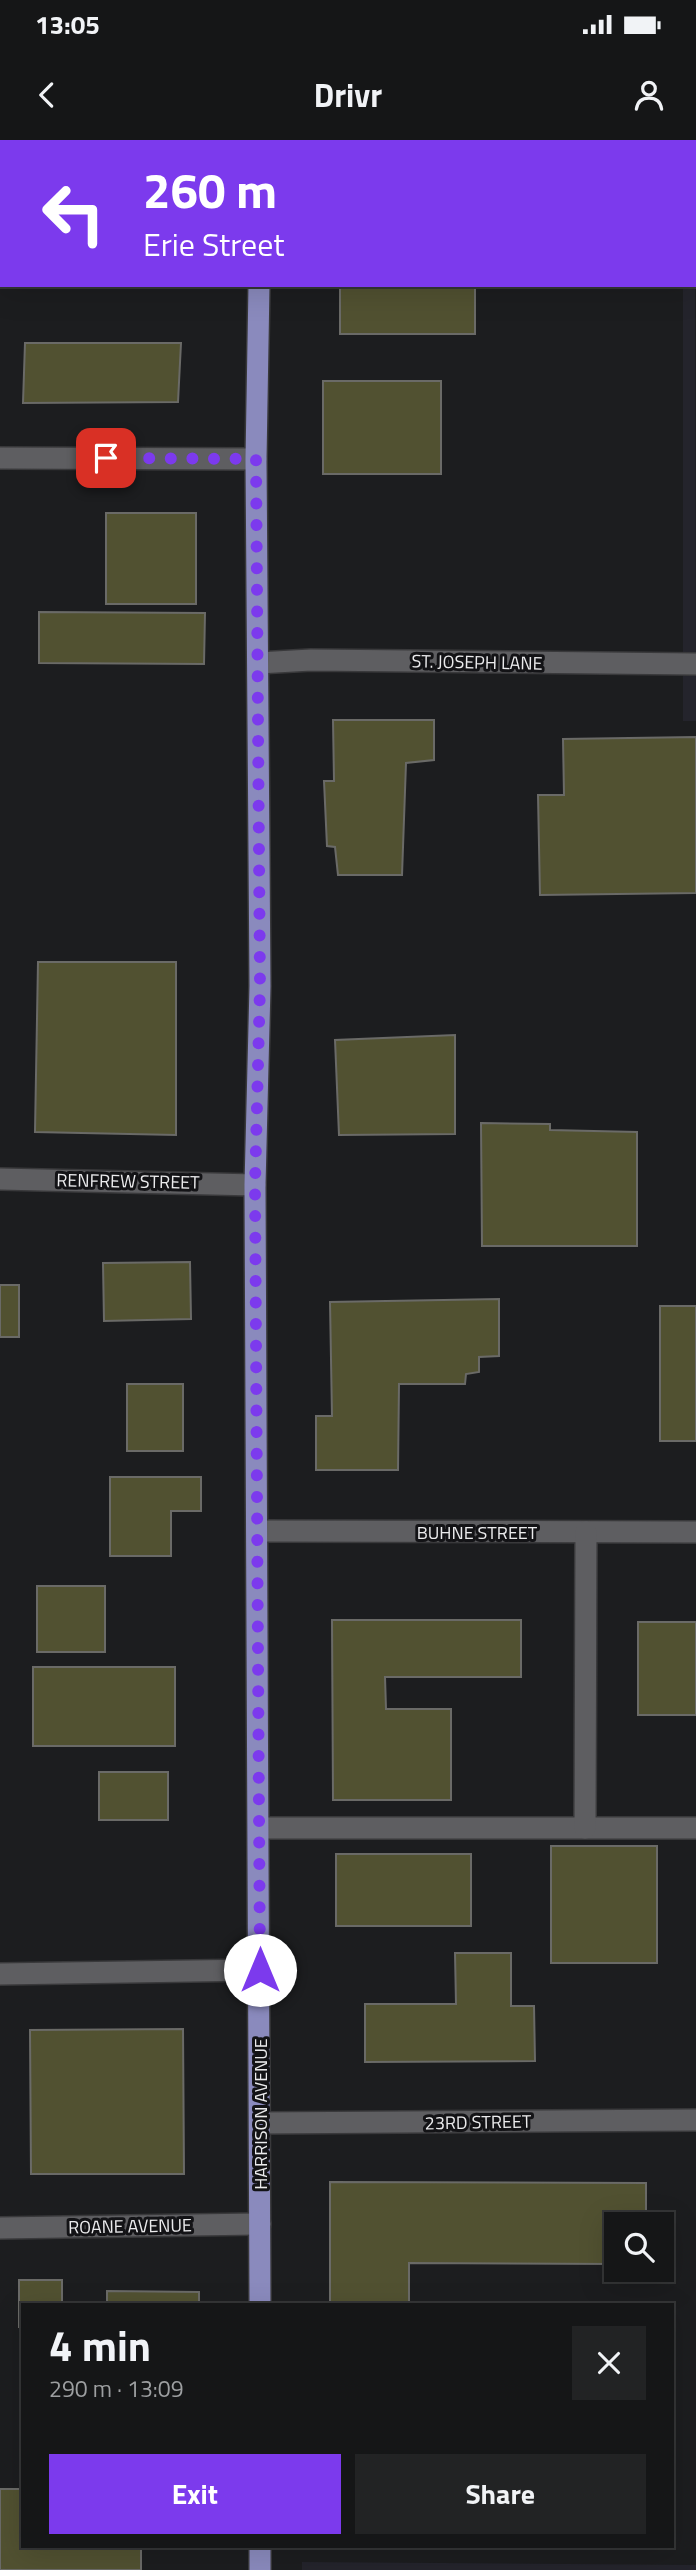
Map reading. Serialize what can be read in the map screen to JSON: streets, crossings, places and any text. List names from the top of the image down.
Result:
{
  "streets": {
    "main road": ["HARRISON AVENUE"],
    "street": [
      "ST. JOSEPH LANE",
      "RENFREW STREET",
      "BUHNE STREET",
      "23RD STREET",
      "ROANE AVENUE"
    ]
  },
  "crossings": [
    ["ST. JOSEPH LANE", "HARRISON AVENUE"],
    ["RENFREW STREET", "HARRISON AVENUE"],
    ["BUHNE STREET", "HARRISON AVENUE"],
    ["HARRISON AVENUE", "23RD STREET"],
    ["HARRISON AVENUE", "ROANE AVENUE"]
  ],
  "page": {
    "status": "13:05",
    "header": "Drivr",
    "turn": ["260 m", "Erie Street"],
    "heading": ["4 min", "290 m · 13:09"],
    "buttons": ["Exit", "Share"]
  }
}
